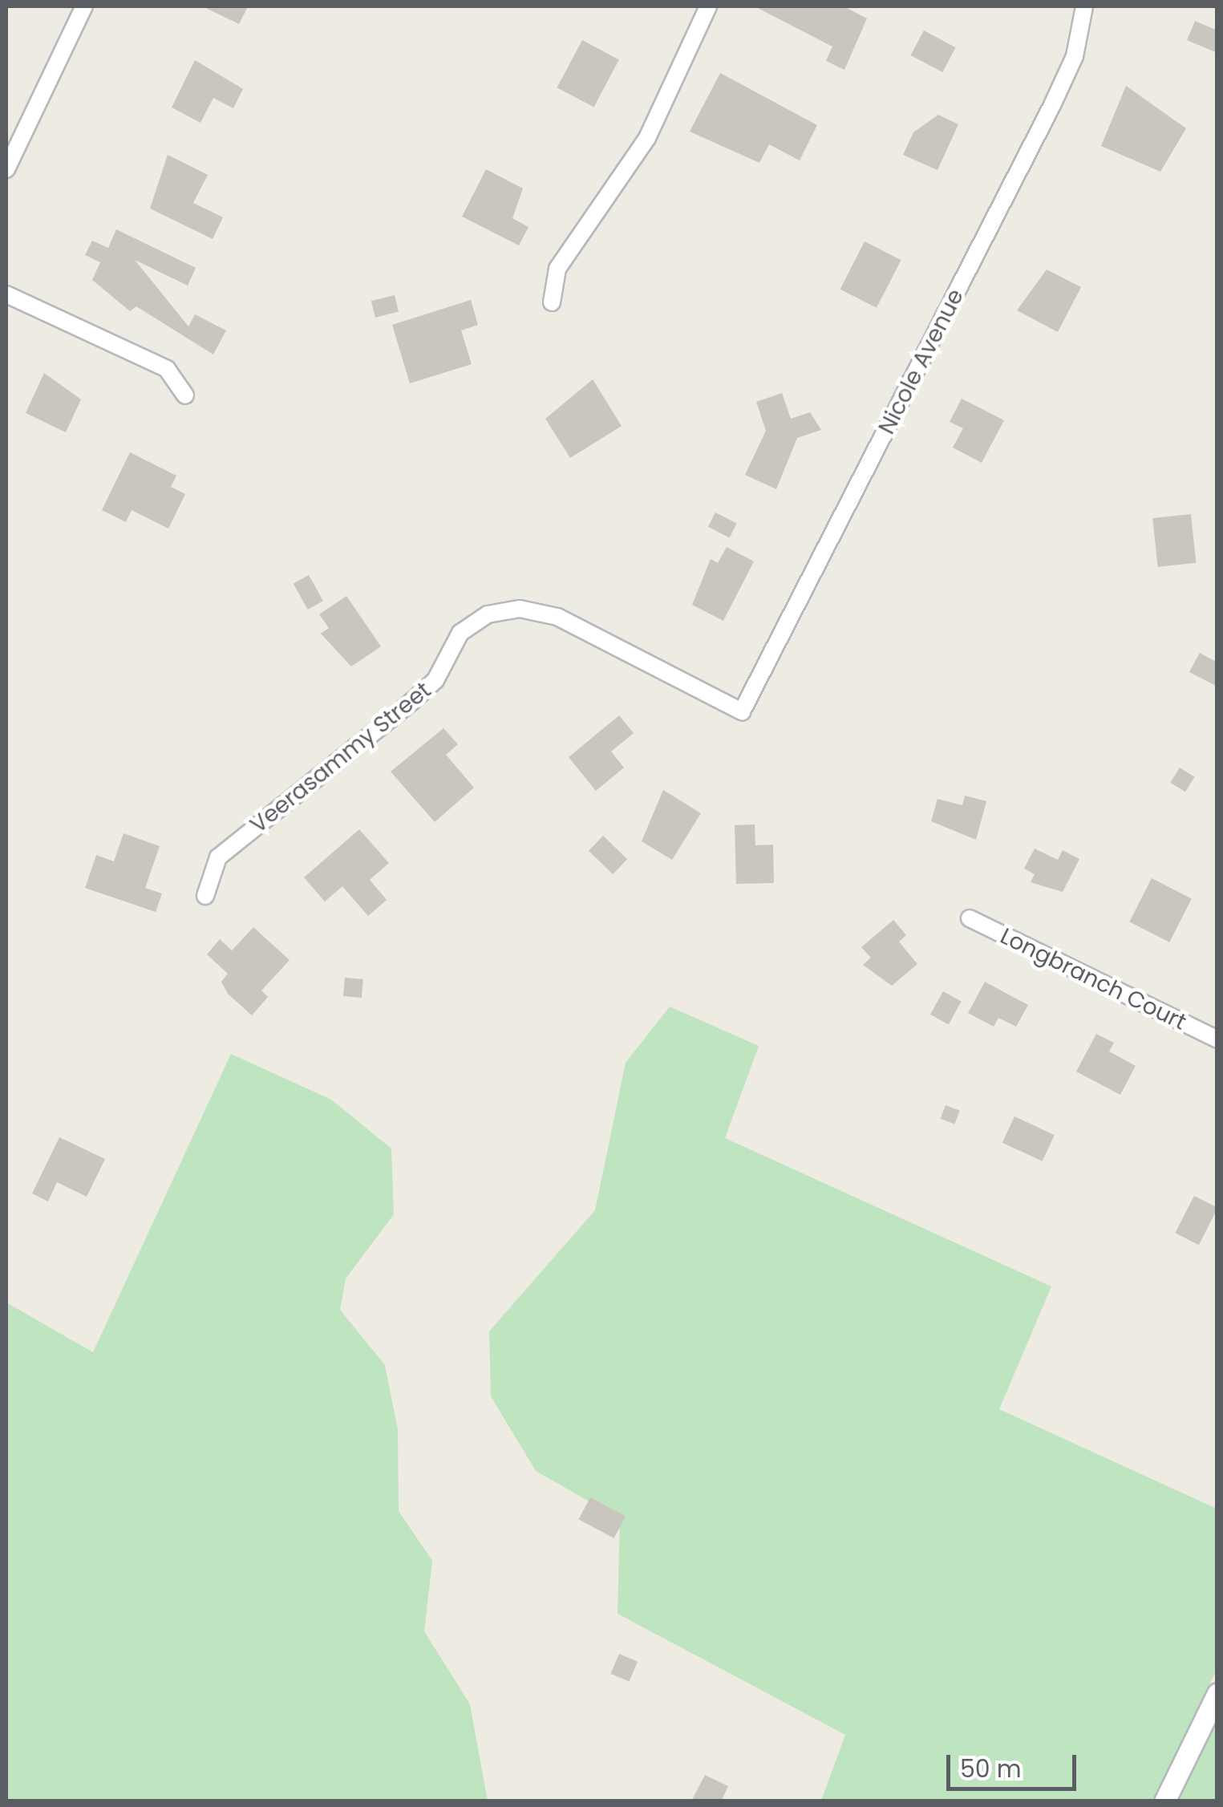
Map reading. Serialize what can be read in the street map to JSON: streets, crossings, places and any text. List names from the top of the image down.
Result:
{
  "streets": {
    "street": ["Nicole Avenue", "Veerasammy Street", "Longbranch Court"]
  },
  "crossings": [
    ["Nicole Avenue", "Veerasammy Street"]
  ],
  "scale_bar": "50 m"
}
